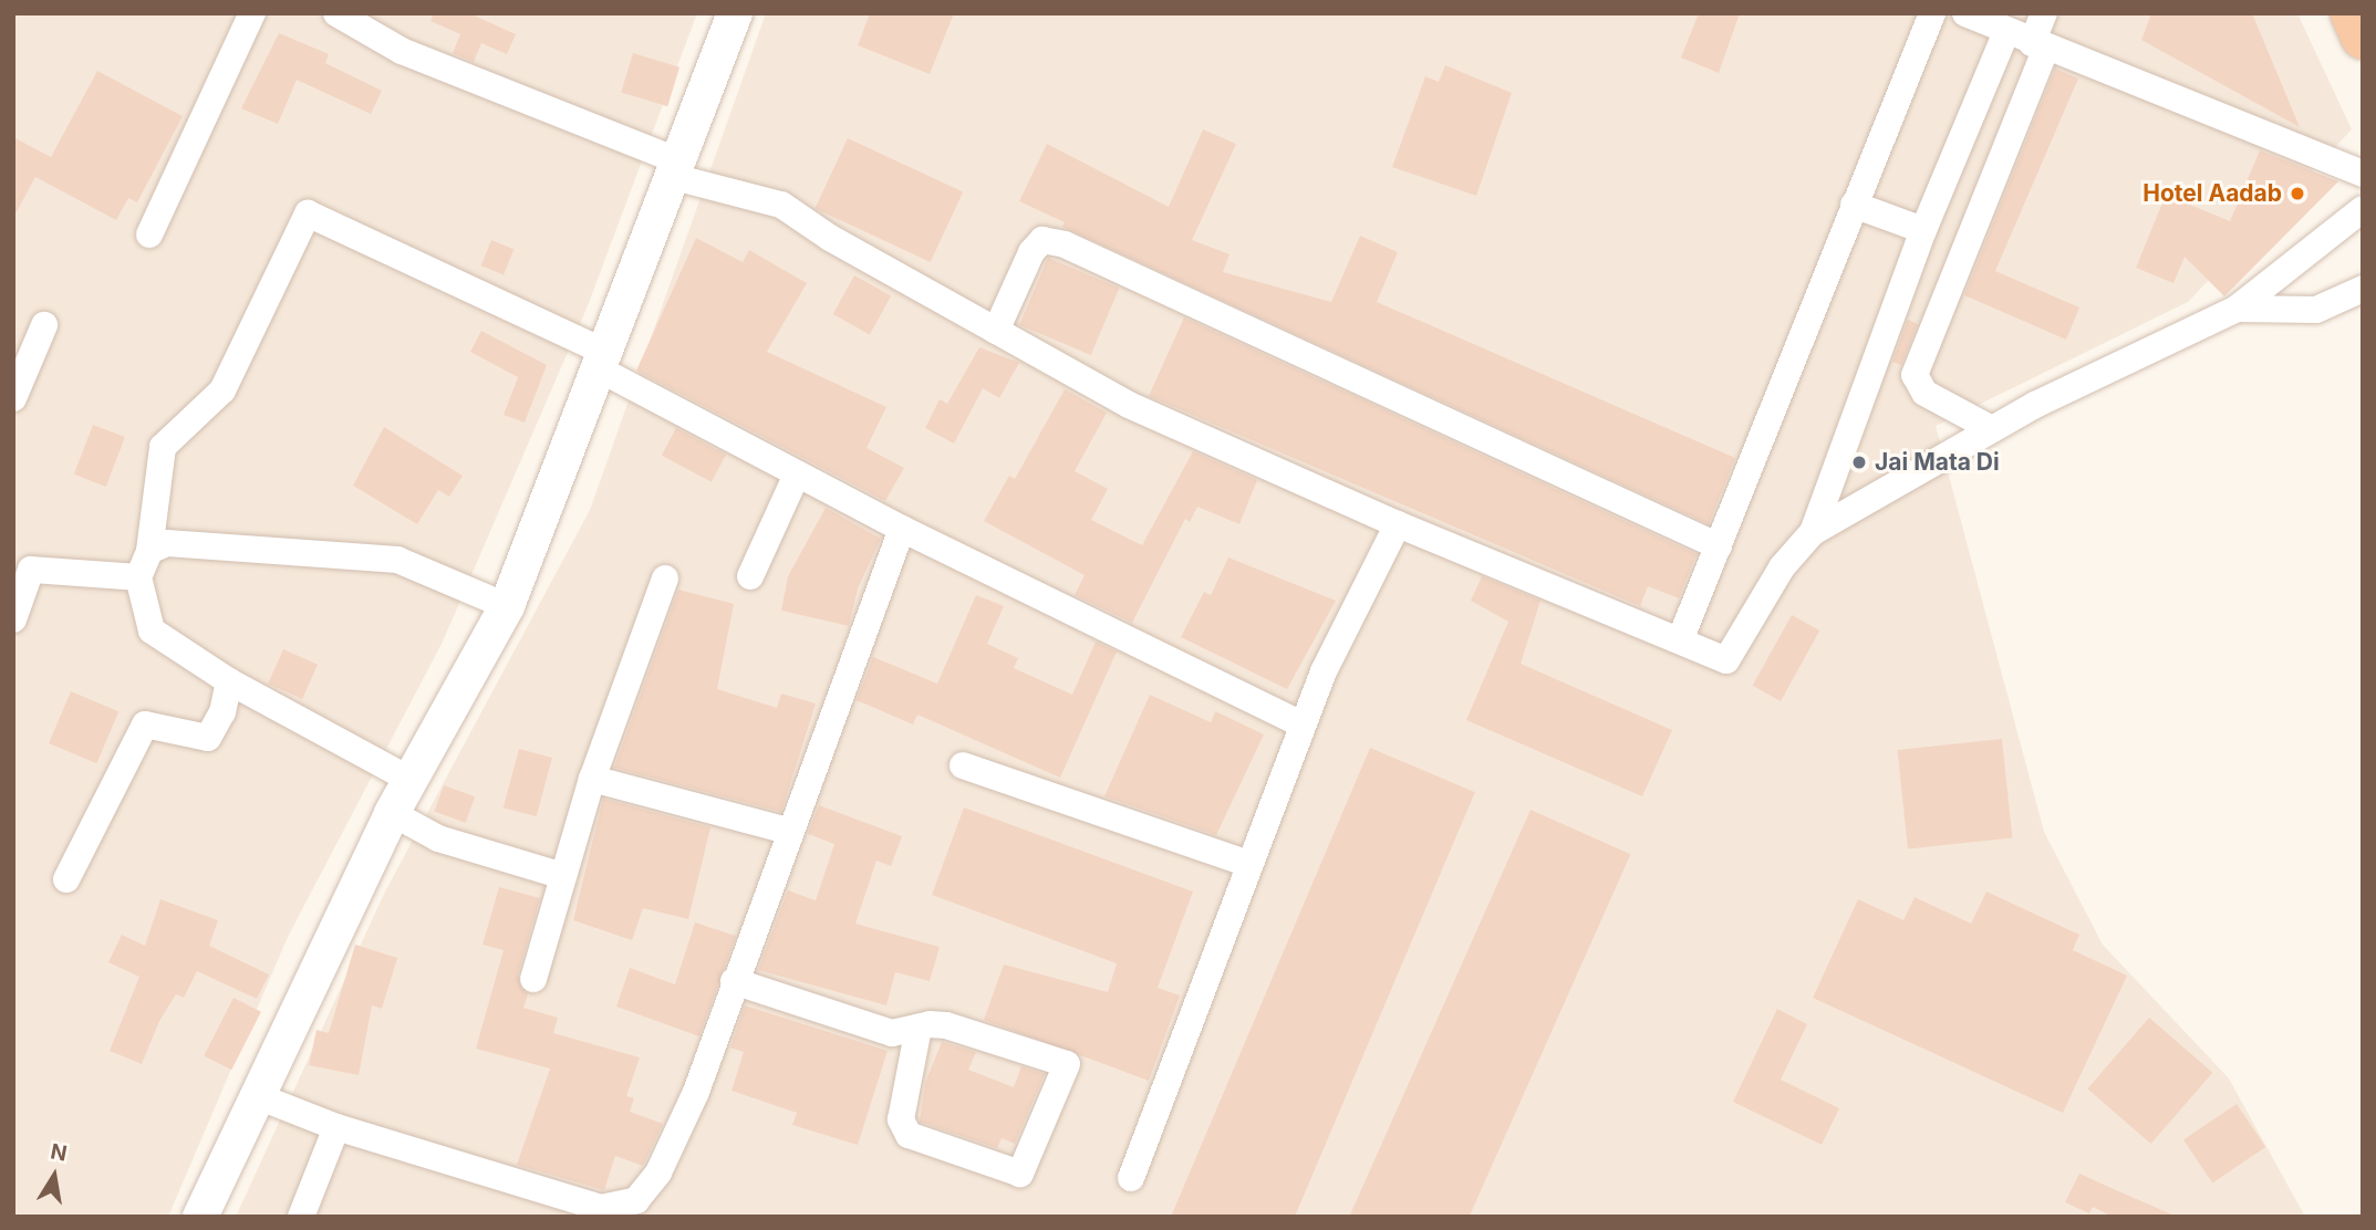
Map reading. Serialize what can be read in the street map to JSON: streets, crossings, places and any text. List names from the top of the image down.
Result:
{
  "places": ["Hotel Aadab", "Jai Mata Di"],
  "north": "top"
}
